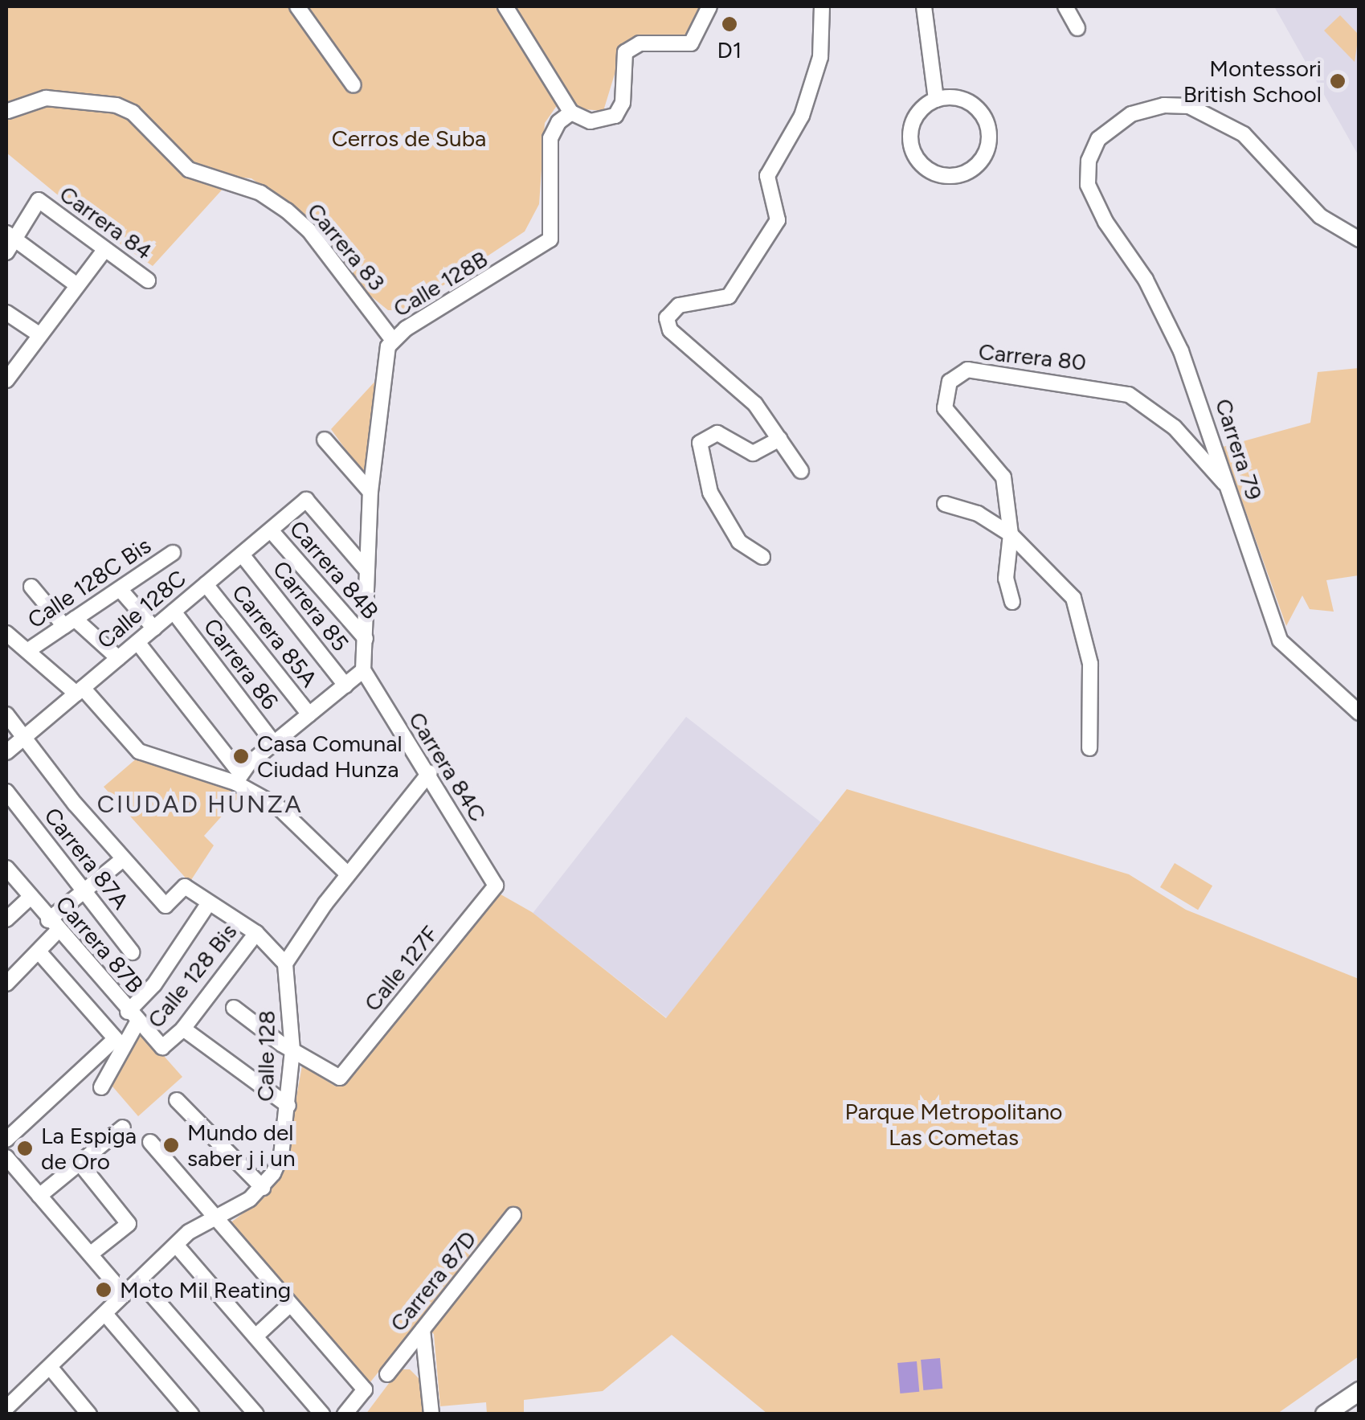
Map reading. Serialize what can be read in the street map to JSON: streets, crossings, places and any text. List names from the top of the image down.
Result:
{
  "streets": {
    "street": [
      "Carrera 84",
      "Carrera 83",
      "Calle 128B",
      "Carrera 80",
      "Carrera 79",
      "Carrera 84B",
      "Calle 128C Bis",
      "Carrera 85",
      "Calle 128C",
      "Carrera 85A",
      "Carrera 86",
      "Carrera 84C",
      "Carrera 87A",
      "Carrera 87B",
      "Calle 127F",
      "Calle 128 Bis",
      "Calle 128",
      "Carrera 87D"
    ]
  },
  "crossings": [
    ["Carrera 83", "Calle 128B"],
    ["Calle 128B", "Carrera 84B"],
    ["Calle 128B", "Calle 128C"],
    ["Calle 128B", "Carrera 84C"],
    ["Carrera 80", "Carrera 79"],
    ["Carrera 84B", "Calle 128C"],
    ["Carrera 85", "Calle 128C"],
    ["Calle 128C", "Carrera 85A"],
    ["Calle 128C", "Carrera 86"],
    ["Carrera 84C", "Calle 127F"],
    ["Carrera 87B", "Calle 128 Bis"],
    ["Calle 127F", "Calle 128"]
  ],
  "districts": ["CIUDAD HUNZA"],
  "parks": ["Cerros de Suba", "Parque Metropolitano Las Cometas"],
  "places": [
    "D1",
    "Montessori British School",
    "Casa Comunal Ciudad Hunza",
    "Mundo del saber j i un",
    "La Espiga de Oro",
    "Moto Mil Reating"
  ]
}
